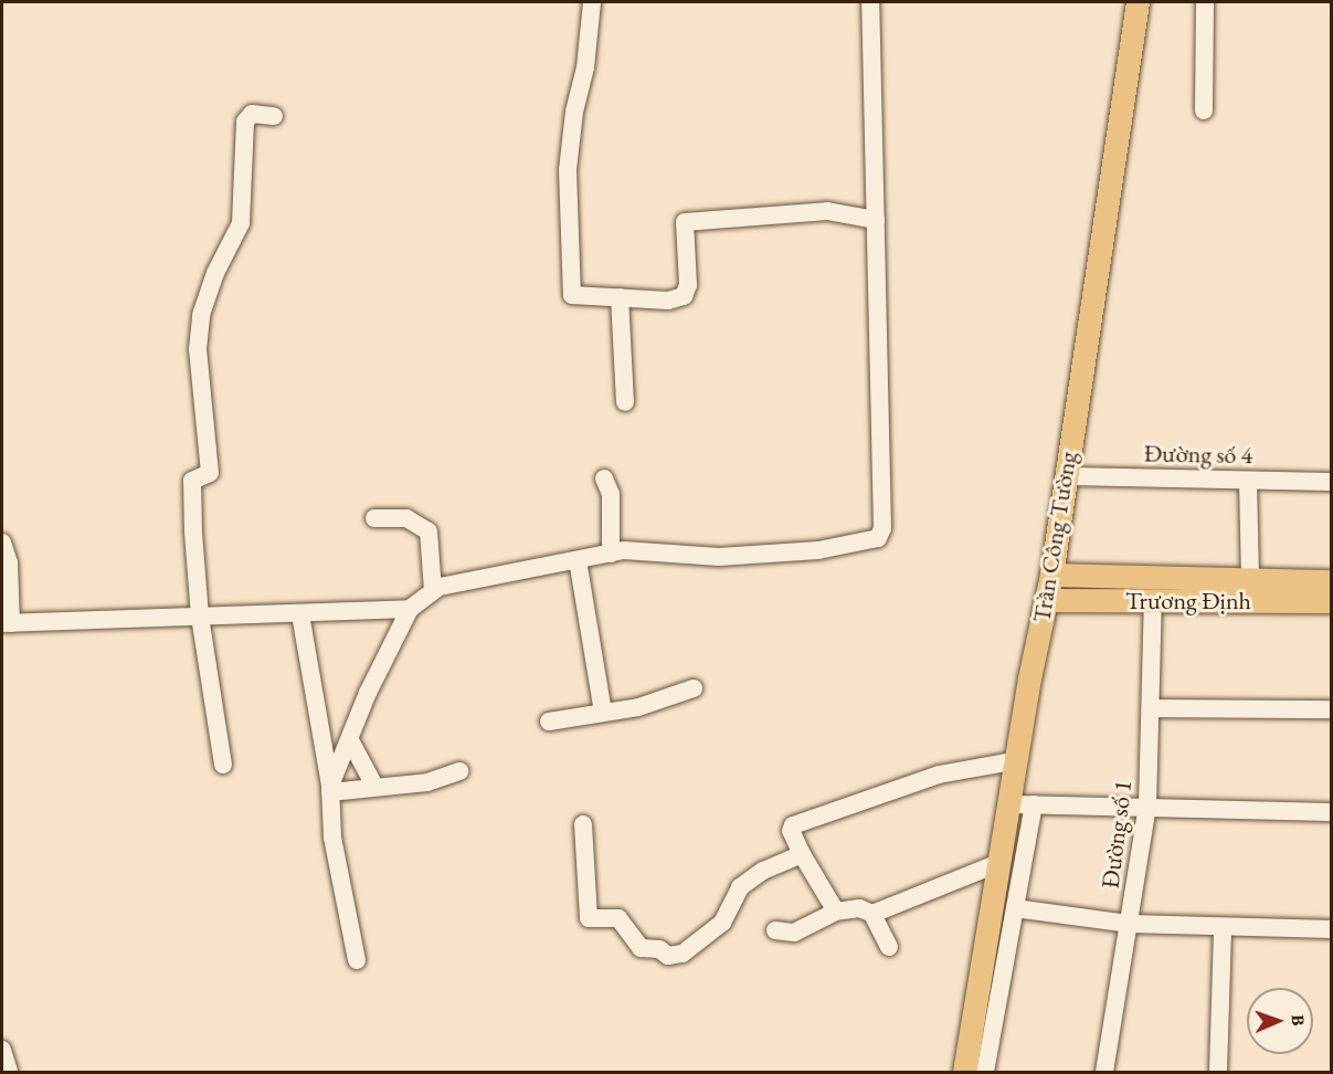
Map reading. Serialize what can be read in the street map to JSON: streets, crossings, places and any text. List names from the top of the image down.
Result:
{
  "streets": {
    "main road": ["Trần Công Tường", "Trương Định"],
    "street": ["Đường số 4", "Đường số 1"]
  },
  "crossings": [
    ["Đường số 4", "Trần Công Tường"],
    ["Trần Công Tường", "Trương Định"],
    ["Trương Định", "Đường số 1"]
  ],
  "north": "right"
}
